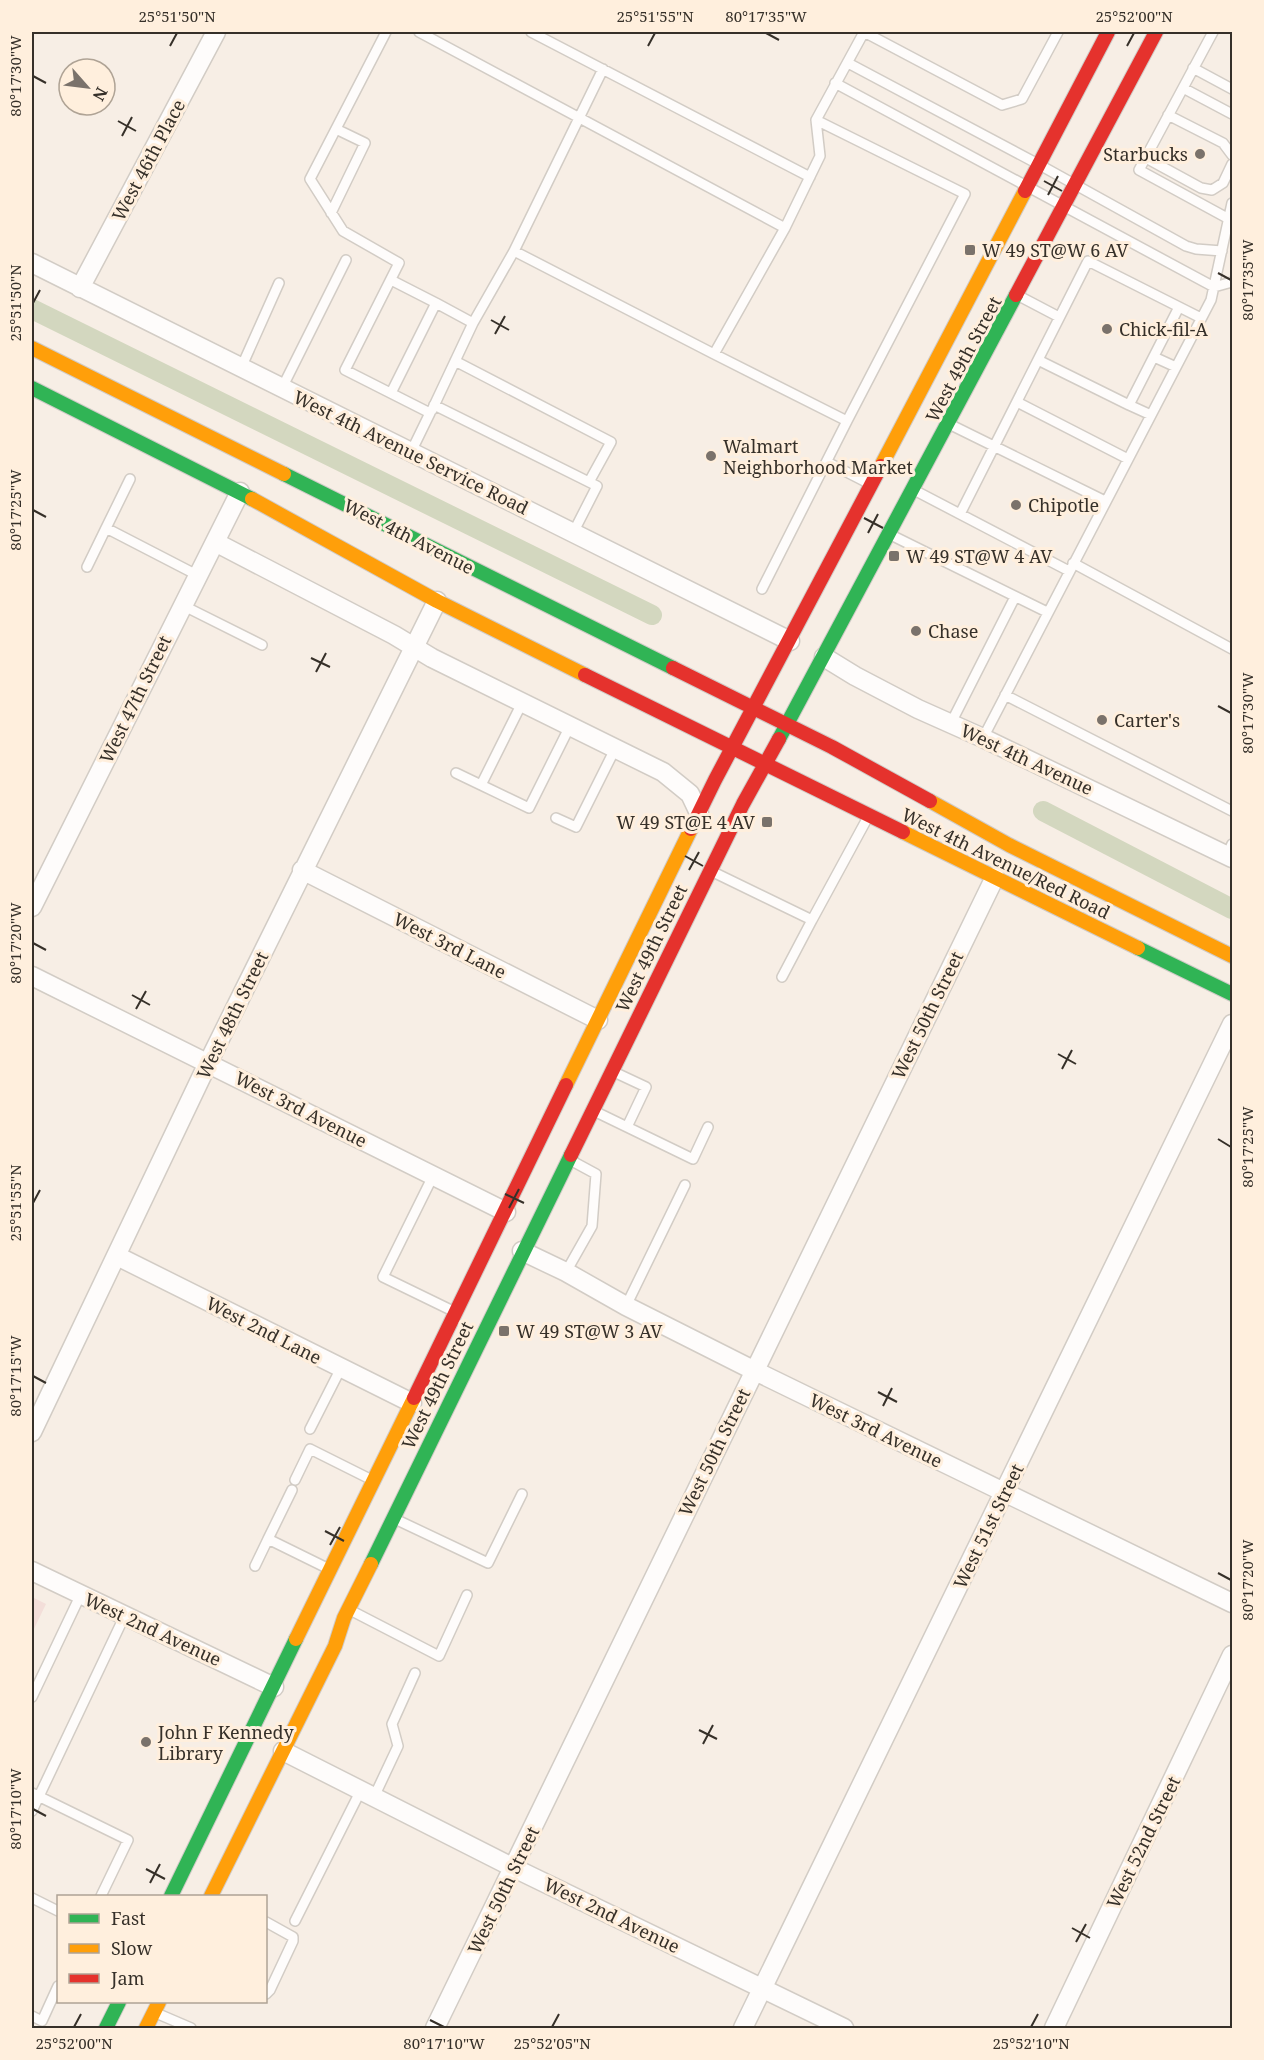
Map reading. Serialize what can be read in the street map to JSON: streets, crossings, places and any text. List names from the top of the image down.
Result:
{
  "streets": {
    "main road": ["West 49th Street", "West 4th Avenue", "West 4th Avenue/Red Road"],
    "street": [
      "West 46th Place",
      "West 4th Avenue Service Road",
      "West 47th Street",
      "West 3rd Lane",
      "West 48th Street",
      "West 50th Street",
      "West 3rd Avenue",
      "West 2nd Lane",
      "West 51st Street",
      "West 2nd Avenue",
      "West 52nd Street"
    ]
  },
  "crossings": [
    ["West 46th Place", "West 4th Avenue Service Road"],
    ["West 49th Street", "West 4th Avenue Service Road"],
    ["West 49th Street", "West 4th Avenue"],
    ["West 49th Street", "West 4th Avenue/Red Road"],
    ["West 49th Street", "West 3rd Lane"],
    ["West 49th Street", "West 3rd Avenue"],
    ["West 49th Street", "West 2nd Lane"],
    ["West 49th Street", "West 2nd Avenue"],
    ["West 4th Avenue", "West 4th Avenue/Red Road"],
    ["West 4th Avenue/Red Road", "West 50th Street"],
    ["West 3rd Lane", "West 48th Street"],
    ["West 48th Street", "West 3rd Avenue"],
    ["West 48th Street", "West 2nd Lane"],
    ["West 50th Street", "West 3rd Avenue"],
    ["West 50th Street", "West 2nd Avenue"],
    ["West 3rd Avenue", "West 51st Street"],
    ["West 51st Street", "West 2nd Avenue"]
  ],
  "places": {
    "other": [
      "Starbucks",
      "Chick-fil-A",
      "Walmart Neighborhood Market",
      "Chipotle",
      "Chase",
      "Carter's",
      "John F Kennedy Library"
    ],
    "transit": [
      "W 49 ST@W 6 AV",
      "W 49 ST@W 4 AV",
      "W 49 ST@E 4 AV",
      "W 49 ST@W 3 AV"
    ]
  },
  "legend": ["Fast", "Slow", "Jam"],
  "north": "bottom right",
  "coordinates": [
    "25°51'50\"N",
    "25°51'55\"N",
    "80°17'35\"W",
    "25°52'00\"N",
    "80°17'30\"W",
    "80°17'25\"W",
    "80°17'20\"W",
    "80°17'15\"W",
    "80°17'10\"W",
    "25°52'05\"N",
    "25°52'10\"N"
  ]
}
